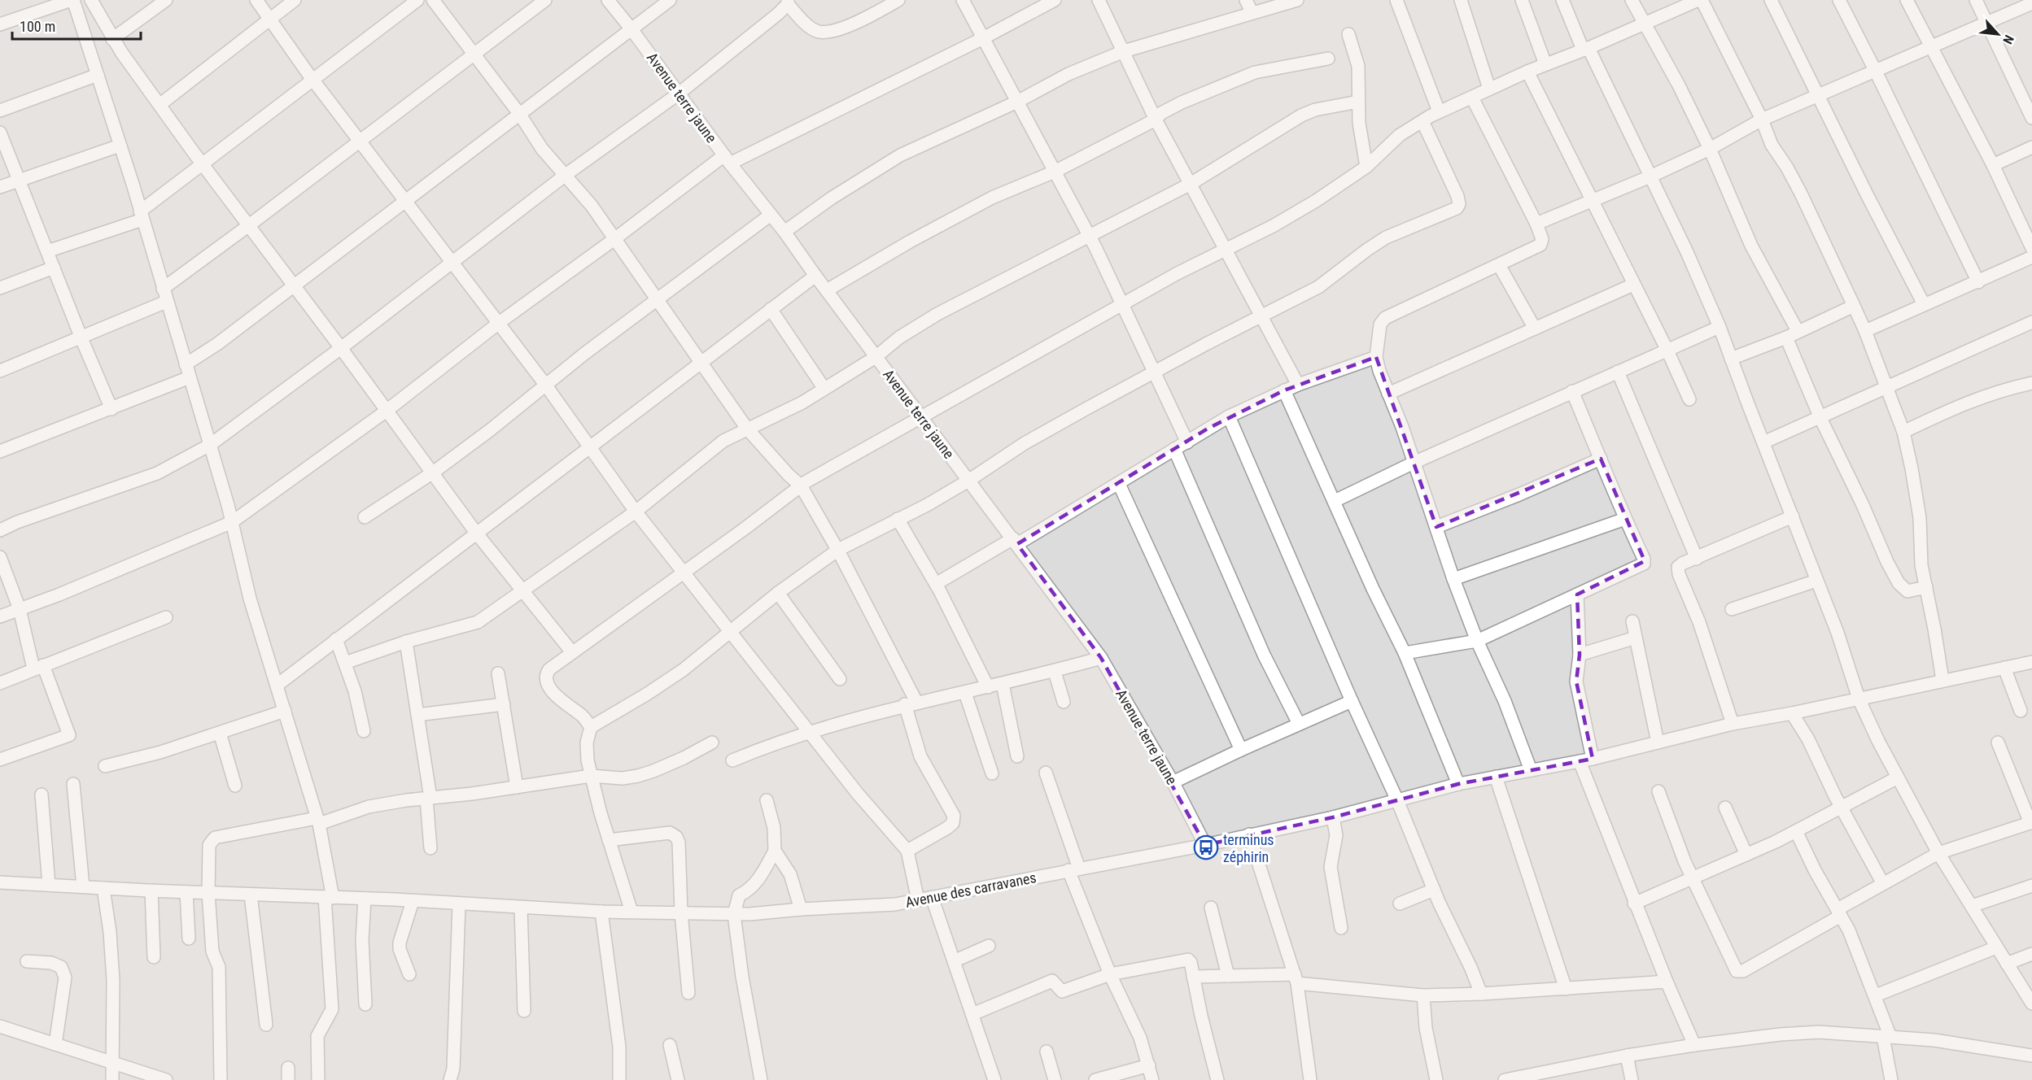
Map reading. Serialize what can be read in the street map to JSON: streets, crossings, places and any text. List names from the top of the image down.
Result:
{
  "streets": {
    "street": ["Avenue terre jaune", "Avenue des carravanes"]
  },
  "crossings": [
    ["Avenue terre jaune", "Avenue des carravanes"]
  ],
  "places": {
    "bus stop": ["terminus zéphirin"]
  },
  "scale_bar": "100 m",
  "north": "bottom right"
}
